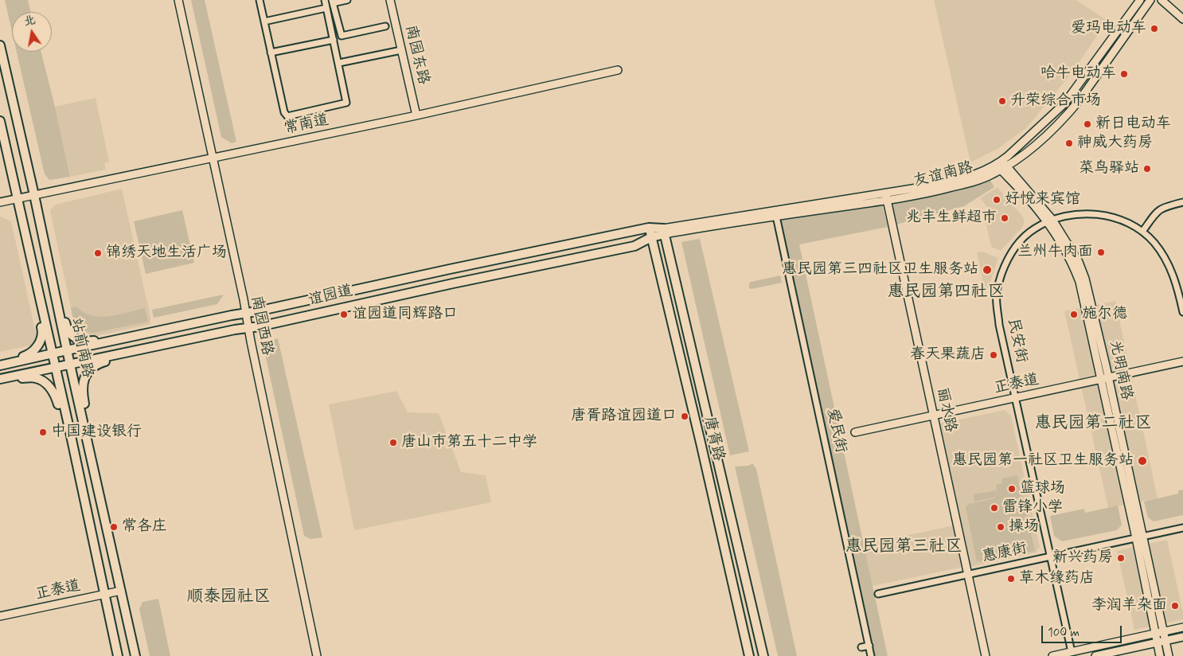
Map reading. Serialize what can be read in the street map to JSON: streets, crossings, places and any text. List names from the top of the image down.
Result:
{
  "streets": {
    "main road": ["谊园道", "站前南路", "唐胥路"],
    "street": [
      "南园东路",
      "常南道",
      "友谊南路",
      "南园西路",
      "民安街",
      "光明南路",
      "正泰道",
      "丽水路",
      "爱民街",
      "惠康街"
    ]
  },
  "crossings": [
    ["南园东路", "常南道"],
    ["常南道", "南园西路"],
    ["常南道", "站前南路"],
    ["友谊南路", "谊园道"],
    ["友谊南路", "光明南路"],
    ["友谊南路", "丽水路"],
    ["友谊南路", "爱民街"],
    ["友谊南路", "唐胥路"],
    ["谊园道", "南园西路"],
    ["谊园道", "站前南路"],
    ["谊园道", "唐胥路"],
    ["民安街", "光明南路"],
    ["民安街", "正泰道"],
    ["民安街", "惠康街"],
    ["站前南路", "正泰道"],
    ["光明南路", "正泰道"],
    ["光明南路", "惠康街"],
    ["正泰道", "丽水路"],
    ["丽水路", "惠康街"]
  ],
  "districts": [
    "惠民园第四社区",
    "惠民园第二社区",
    "惠民园第三社区",
    "顺泰园社区"
  ],
  "places": [
    "爱玛电动车",
    "哈牛电动车",
    "升荣综合市场",
    "新日电动车",
    "神威大药房",
    "菜鸟驿站",
    "好悦来宾馆",
    "兆丰生鲜超市",
    "兰州牛肉面",
    "锦绣天地生活广场",
    "惠民园第三四社区卫生服务站",
    "谊园道同辉路口",
    "施尔德",
    "春天果蔬店",
    "唐胥路谊园道口",
    "中国建设银行",
    "唐山市第五十二中学",
    "惠民园第一社区卫生服务站",
    "篮球场",
    "雷锋小学",
    "常各庄",
    "操场",
    "新兴药房",
    "草木缘药店",
    "李润羊杂面"
  ],
  "scale_bar": "100 m",
  "north": "top"
}
